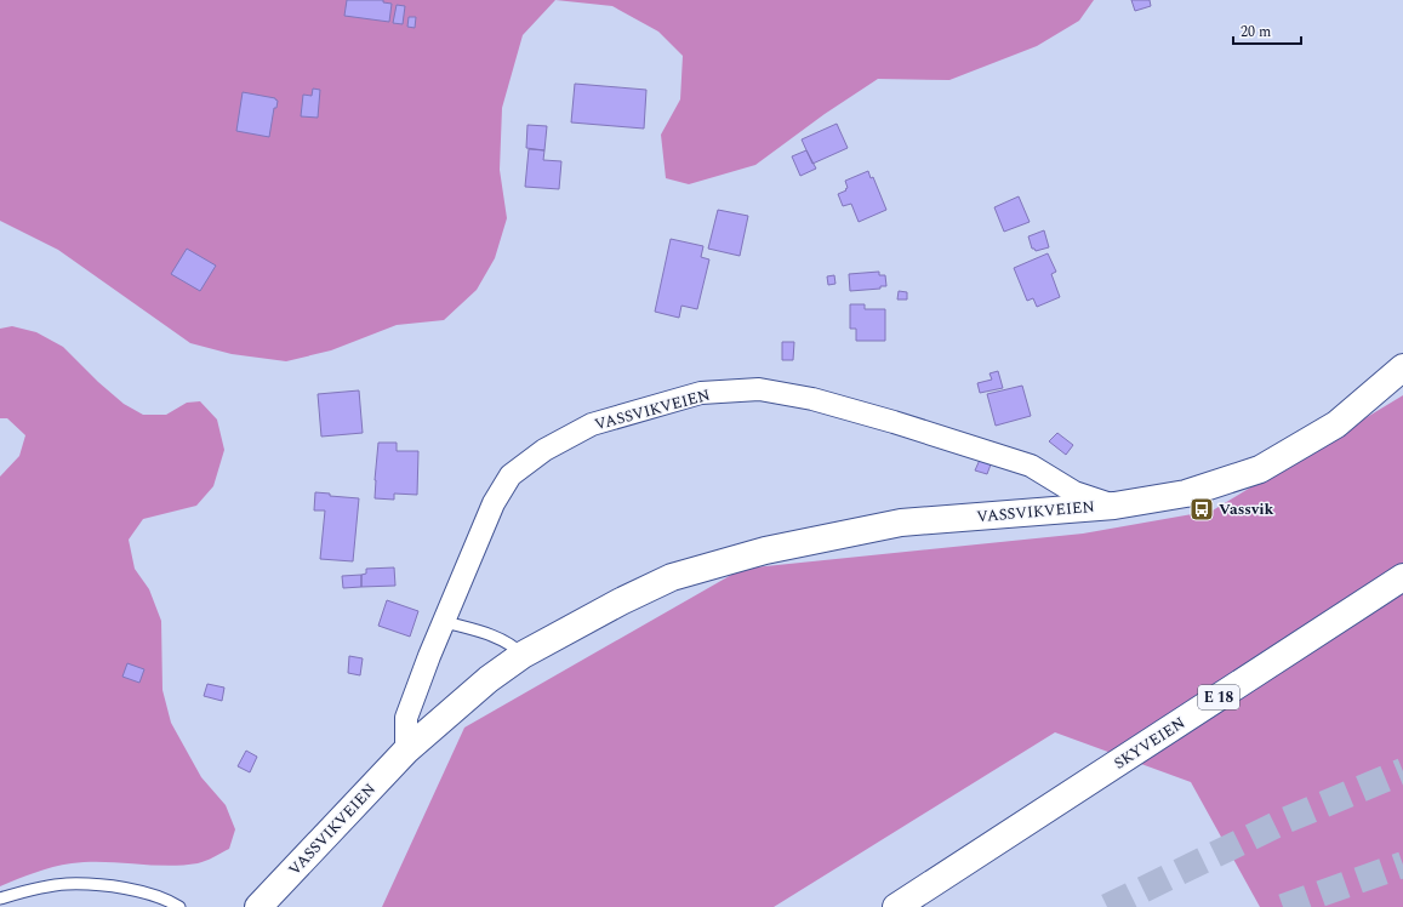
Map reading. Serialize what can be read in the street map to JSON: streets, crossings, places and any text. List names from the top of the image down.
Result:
{
  "streets": {
    "main road": ["VASSVIKVEIEN", "E 18", "SKYVEIEN"]
  },
  "places": {
    "bus stop": ["Vassvik"]
  },
  "scale_bar": "20 m"
}
